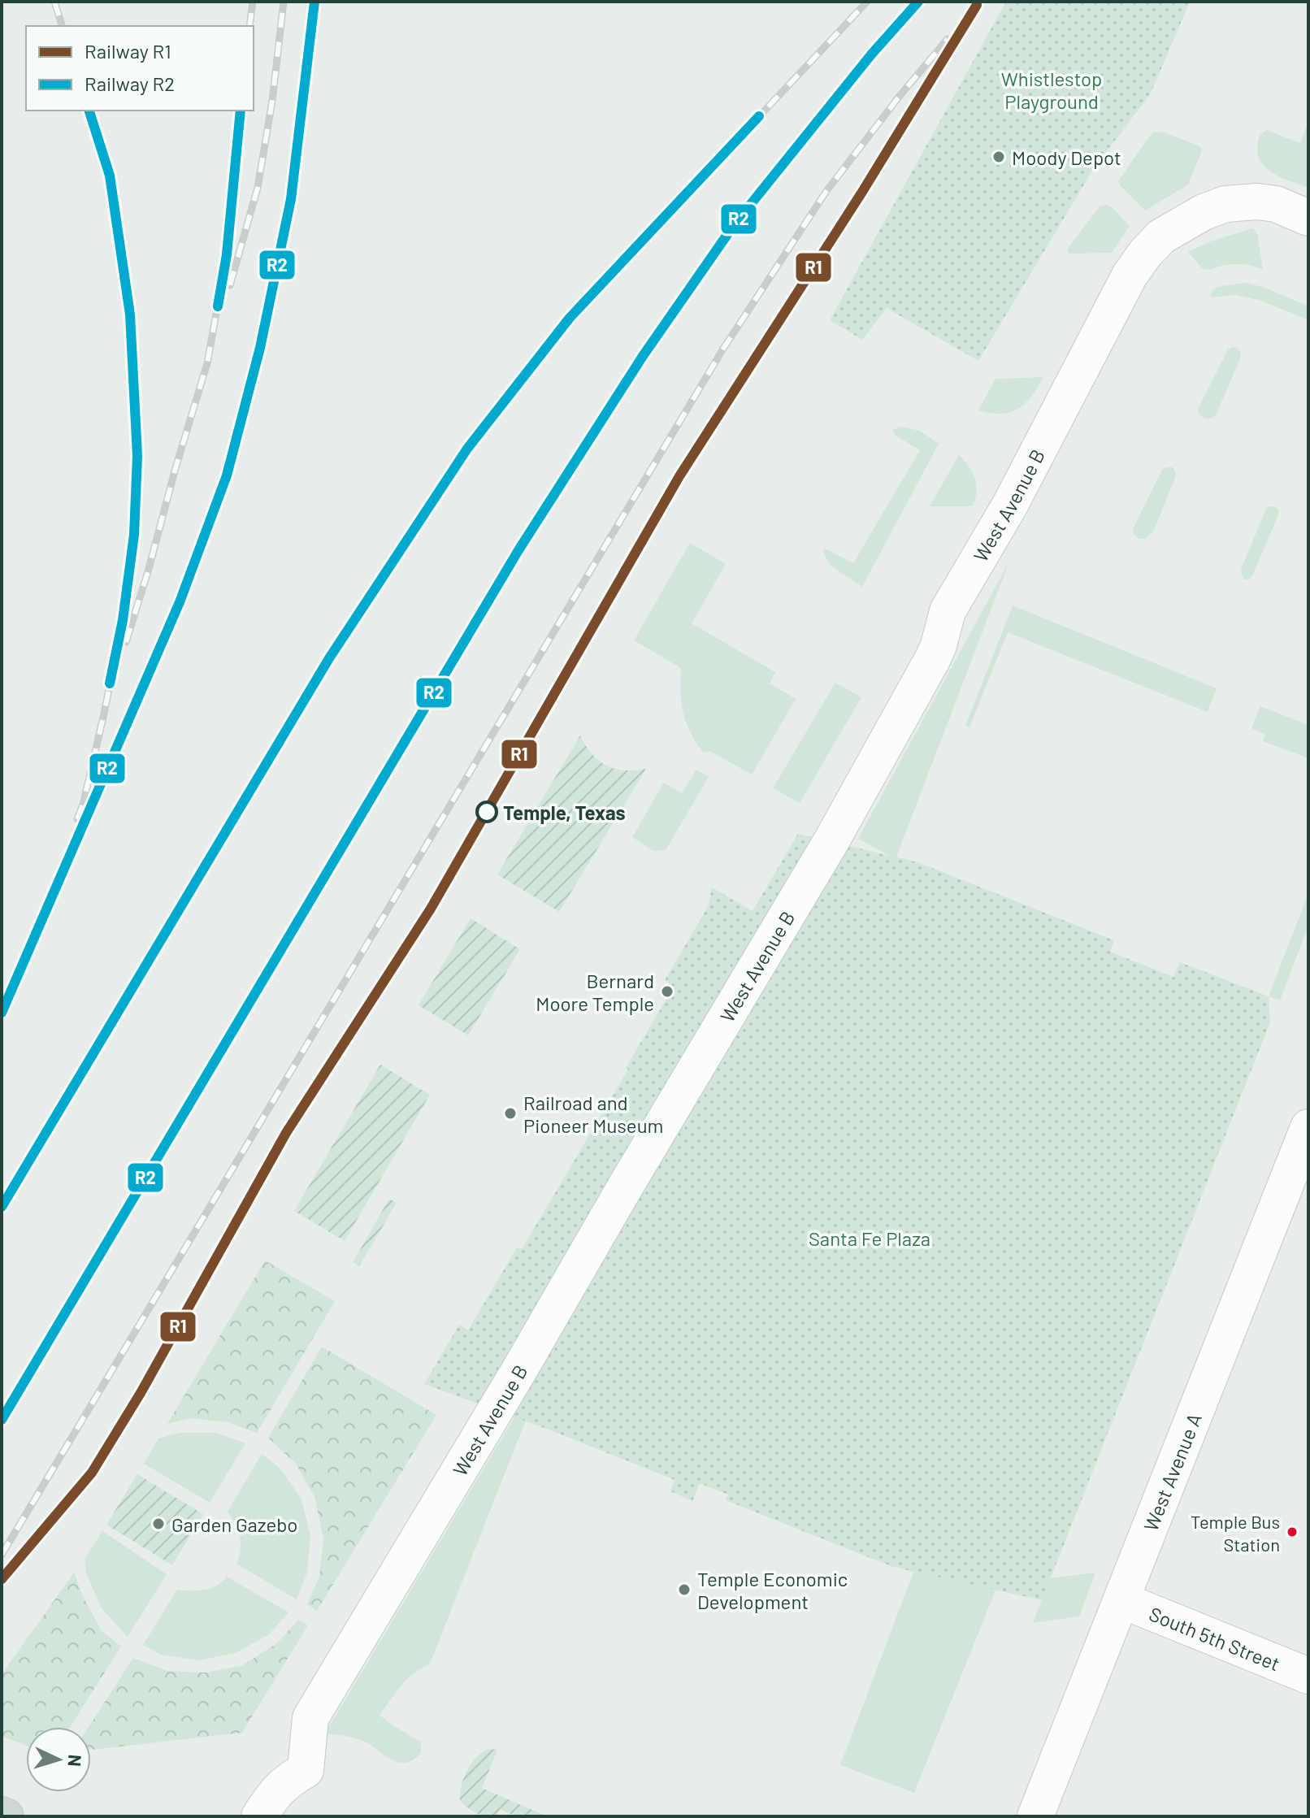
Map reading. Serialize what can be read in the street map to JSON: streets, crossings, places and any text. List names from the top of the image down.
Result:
{
  "streets": {
    "street": ["West Avenue B", "West Avenue A", "South 5th Street"]
  },
  "crossings": [
    ["West Avenue A", "South 5th Street"]
  ],
  "parks": ["Whistlestop Playground", "Santa Fe Plaza"],
  "places": [
    "Moody Depot",
    "Temple, Texas",
    "Bernard Moore Temple",
    "Railroad and Pioneer Museum",
    "Garden Gazebo",
    "Temple Bus Station",
    "Temple Economic Development"
  ],
  "lines": ["rail line R2", "rail line R1"],
  "legend": ["Railway R1", "Railway R2"],
  "north": "right"
}
